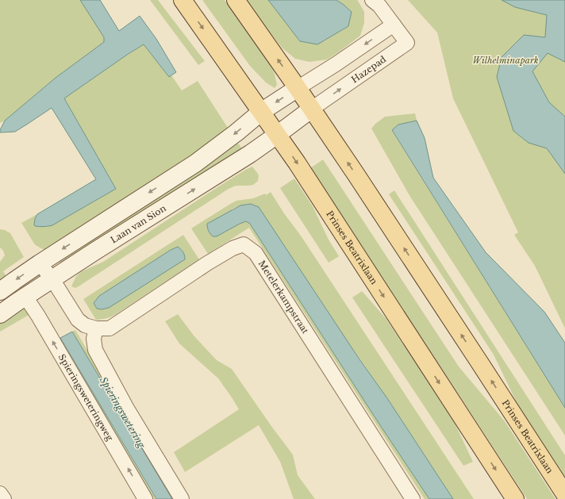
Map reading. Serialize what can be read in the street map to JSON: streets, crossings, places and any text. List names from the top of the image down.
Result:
{
  "streets": {
    "main road": ["Prinses Beatrixlaan"],
    "street": [
      "Hazepad",
      "Laan van Sion",
      "Metelerkampstraat",
      "Spieringsweteringweg"
    ]
  },
  "crossings": [
    ["Hazepad", "Laan van Sion"],
    ["Hazepad", "Prinses Beatrixlaan"],
    ["Laan van Sion", "Prinses Beatrixlaan"],
    ["Laan van Sion", "Spieringsweteringweg"]
  ],
  "one_way": ["Hazepad"],
  "water": ["Spieringswetering"],
  "parks": ["Wilhelminapark"]
}
